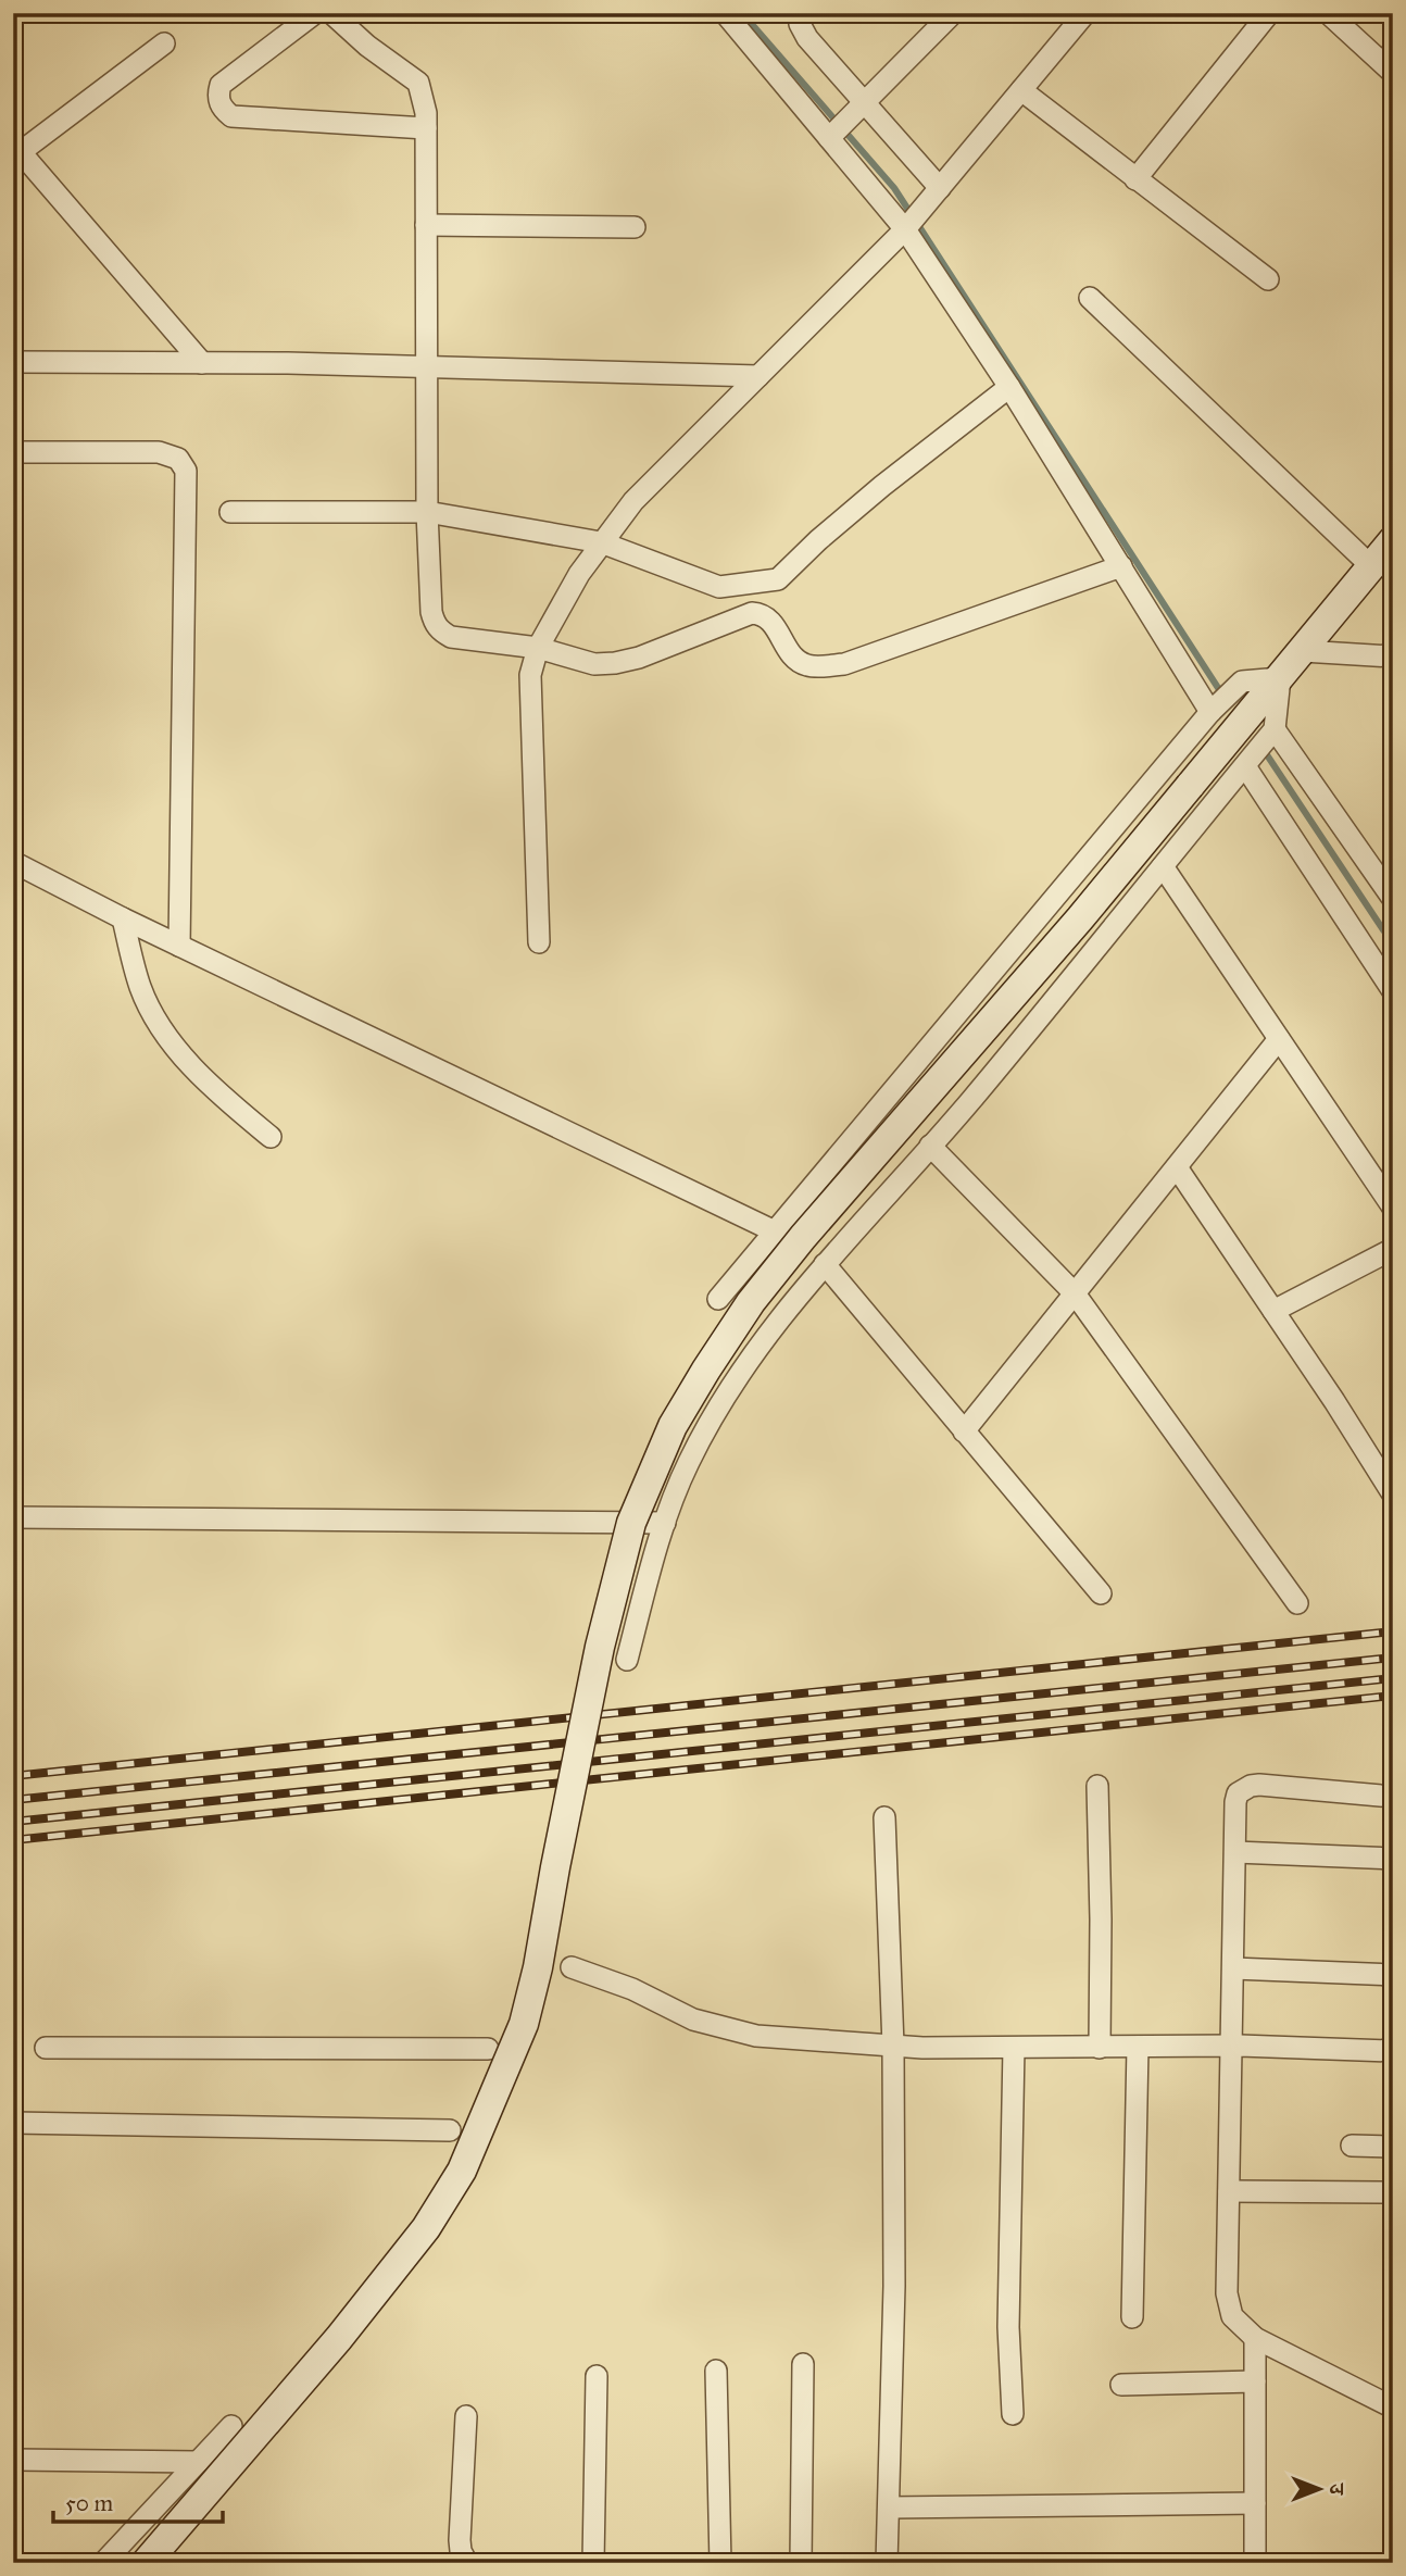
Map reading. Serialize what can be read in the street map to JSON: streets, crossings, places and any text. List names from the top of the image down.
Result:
{
  "scale_bar": "50 m",
  "north": "right"
}
